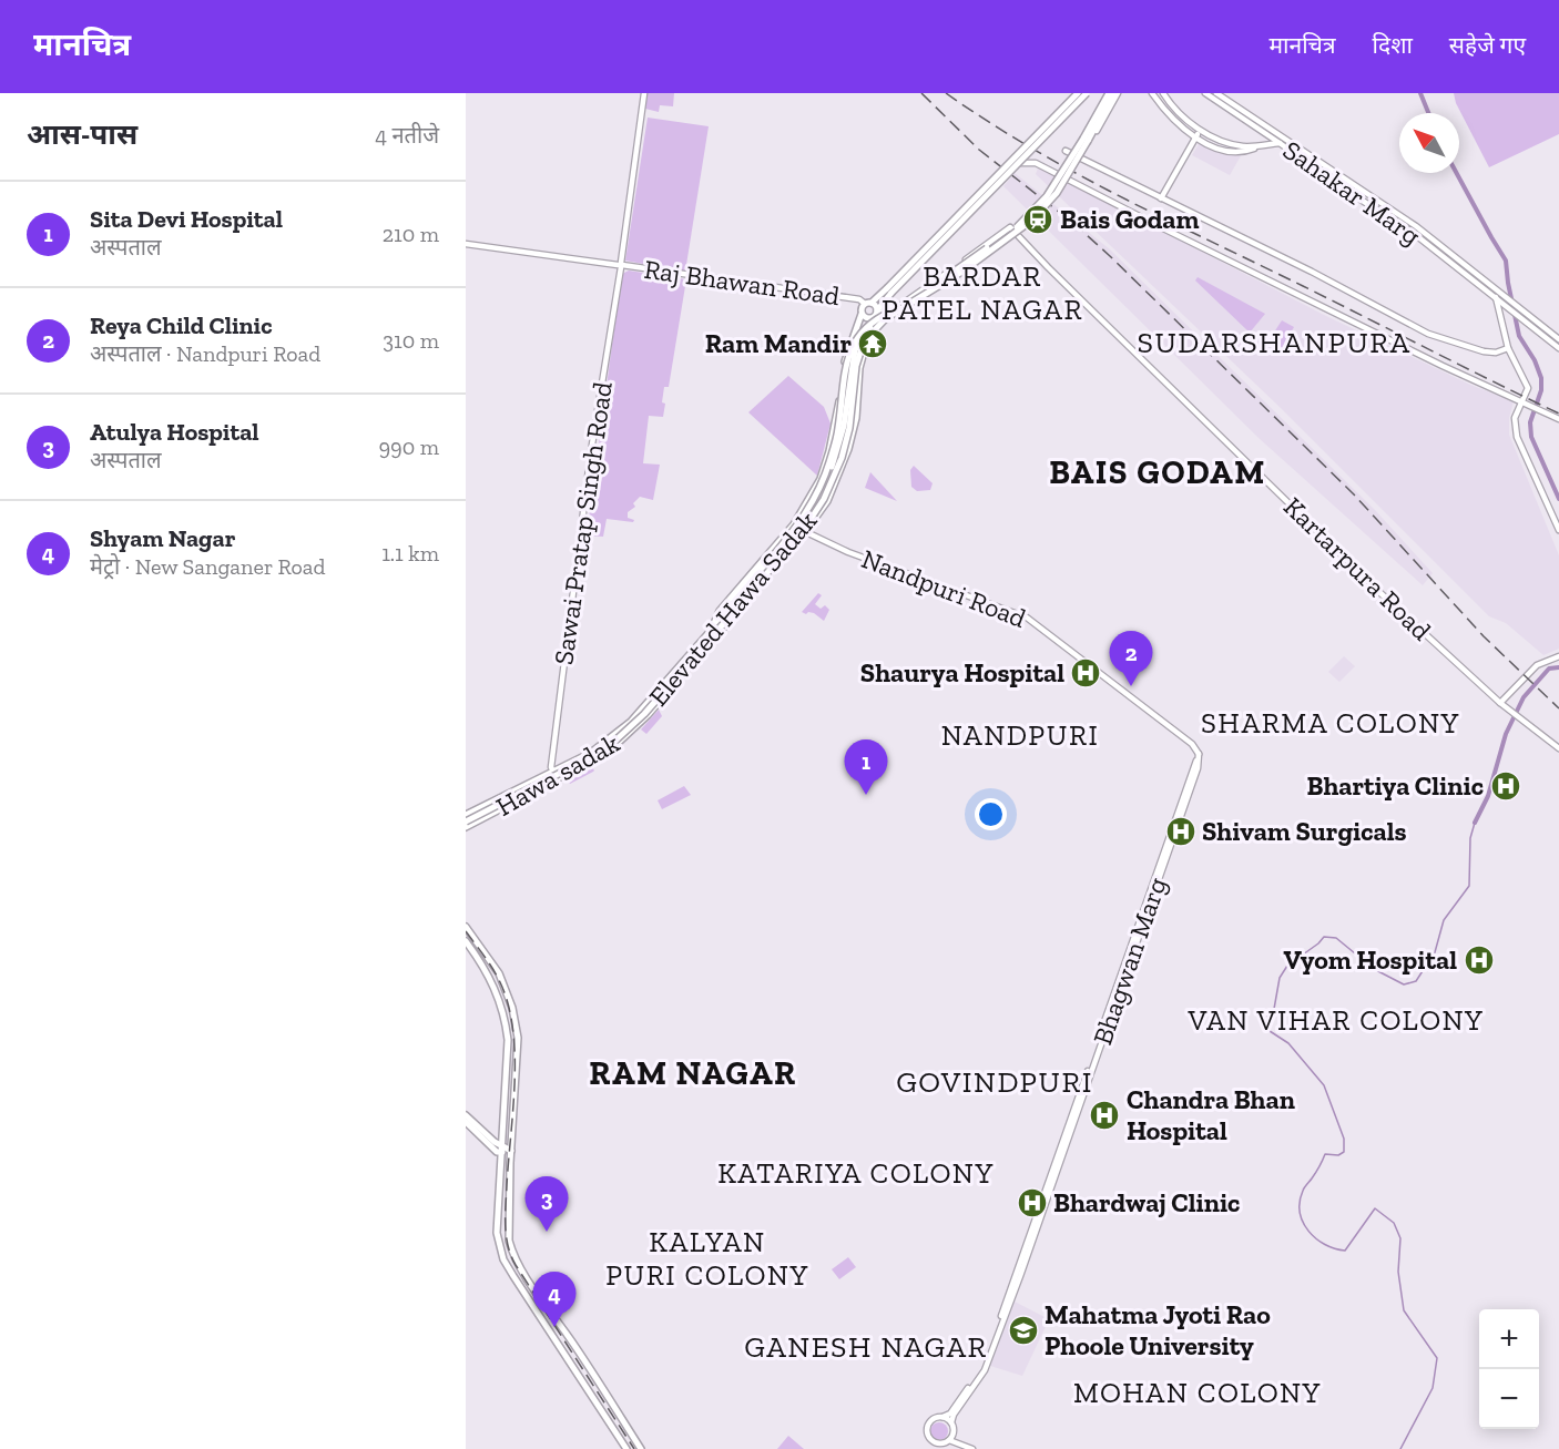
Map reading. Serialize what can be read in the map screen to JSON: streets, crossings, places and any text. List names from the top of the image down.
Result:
{
  "streets": {
    "main road": ["Elevated Hawa Sadak", "Hawa sadak"],
    "street": [
      "Sahakar Marg",
      "Raj Bhawan Road",
      "Sawai Pratap Singh Road",
      "Kartarpura Road",
      "Nandpuri Road",
      "Bhagwan Marg"
    ]
  },
  "crossings": [
    ["Raj Bhawan Road", "Sawai Pratap Singh Road"],
    ["Raj Bhawan Road", "Hawa sadak"],
    ["Sawai Pratap Singh Road", "Hawa sadak"],
    ["Kartarpura Road", "Hawa sadak"],
    ["Nandpuri Road", "Hawa sadak"],
    ["Nandpuri Road", "Bhagwan Marg"],
    ["Elevated Hawa Sadak", "Hawa sadak"]
  ],
  "districts": [
    "BARDAR PATEL NAGAR",
    "SUDARSHANPURA",
    "BAIS GODAM",
    "SHARMA COLONY",
    "NANDPURI",
    "VAN VIHAR COLONY",
    "RAM NAGAR",
    "GOVINDPURI",
    "KATARIYA COLONY",
    "KALYAN PURI COLONY",
    "GANESH NAGAR",
    "MOHAN COLONY"
  ],
  "places": {
    "station": ["Bais Godam"],
    "temple": ["Ram Mandir"],
    "hospital": [
      "Shaurya Hospital",
      "Bhartiya Clinic",
      "Shivam Surgicals",
      "Vyom Hospital",
      "Chandra Bhan Hospital",
      "Bhardwaj Clinic"
    ],
    "school or university": ["Mahatma Jyoti Rao Phoole University"]
  },
  "north": "top left",
  "page": {
    "header": "मानचित्र",
    "nav": ["मानचित्र", "दिशा", "सहेजे गए"],
    "heading": ["आस-पास", "4 नतीजे"],
    "list": [
      {
        "mark": "1",
        "name": "Sita Devi Hospital",
        "note": "अस्पताल",
        "value": "210 m"
      },
      {
        "mark": "2",
        "name": "Reya Child Clinic",
        "note": "अस्पताल · Nandpuri Road",
        "value": "310 m"
      },
      {
        "mark": "3",
        "name": "Atulya Hospital",
        "note": "अस्पताल",
        "value": "990 m"
      },
      {
        "mark": "4",
        "name": "Shyam Nagar",
        "note": "मेट्रो · New Sanganer Road",
        "value": "1.1 km"
      }
    ],
    "pins": [
      "2",
      "1",
      "3",
      "4"
    ],
    "map_buttons": ["+", "−"]
  }
}
